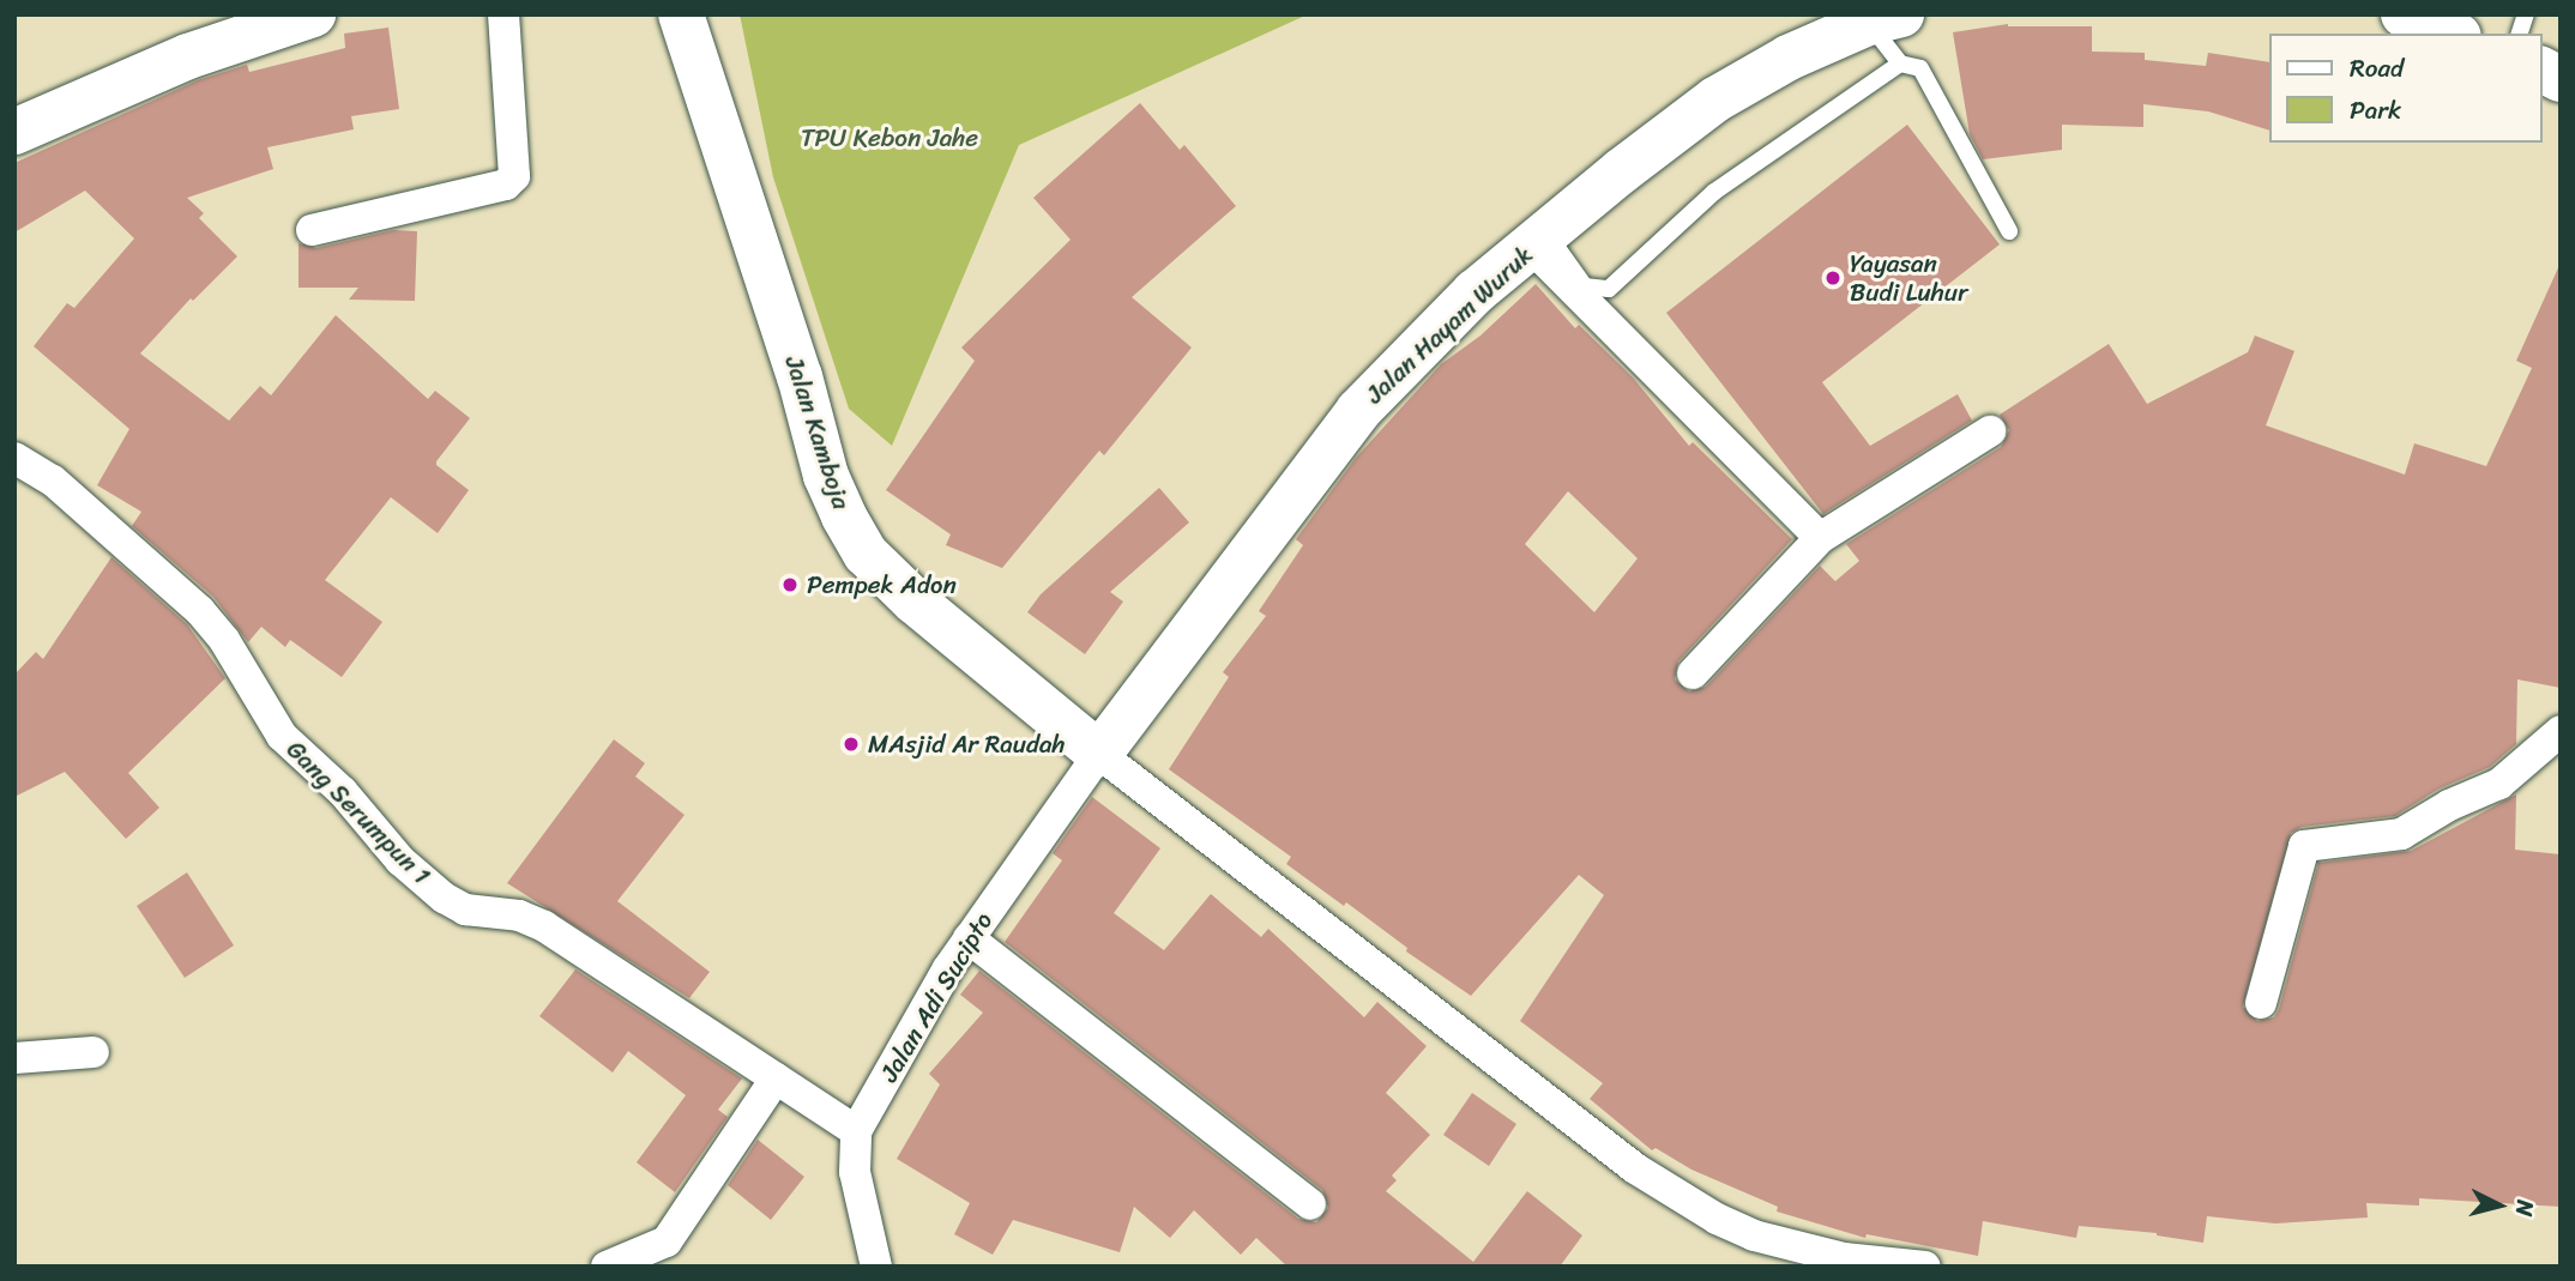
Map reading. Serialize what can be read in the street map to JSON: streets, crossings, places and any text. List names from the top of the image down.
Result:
{
  "streets": {
    "street": [
      "Jalan Hayam Wuruk",
      "Jalan Kamboja",
      "Gang Serumpun 1",
      "Jalan Adi Sucipto"
    ]
  },
  "crossings": [
    ["Jalan Hayam Wuruk", "Jalan Kamboja"],
    ["Jalan Hayam Wuruk", "Jalan Adi Sucipto"],
    ["Jalan Kamboja", "Jalan Adi Sucipto"],
    ["Gang Serumpun 1", "Jalan Adi Sucipto"]
  ],
  "parks": ["TPU Kebon Jahe"],
  "places": ["Yayasan Budi Luhur", "Pempek Adon", "MAsjid Ar Raudah"],
  "legend": ["Road", "Park"],
  "north": "right"
}
